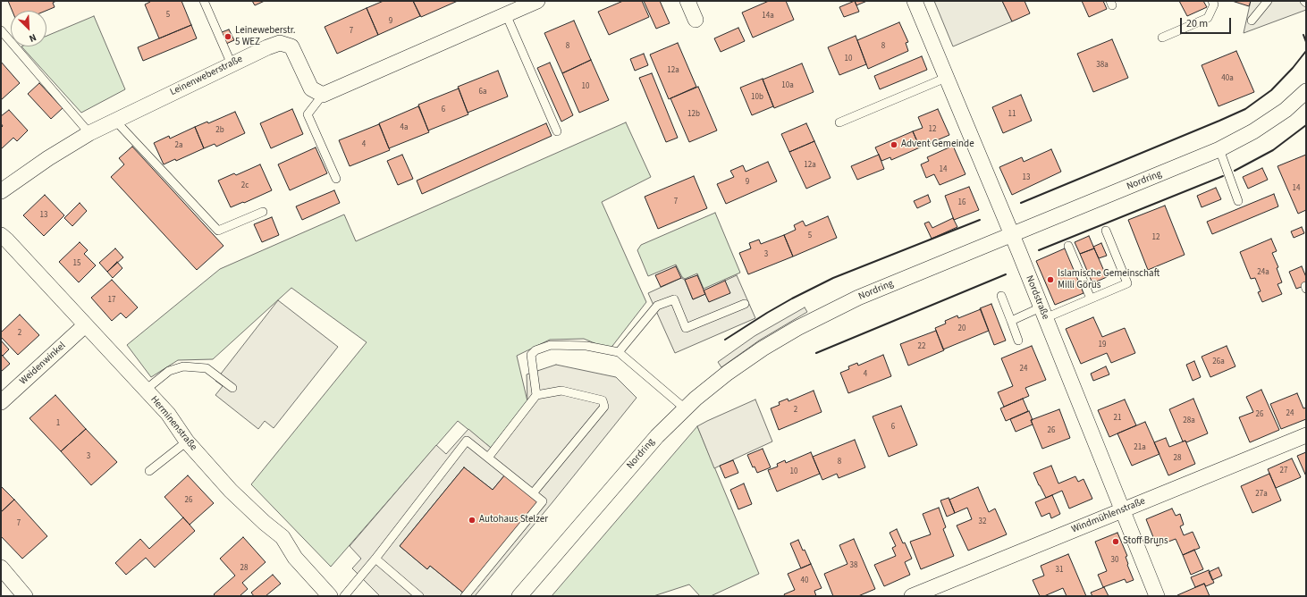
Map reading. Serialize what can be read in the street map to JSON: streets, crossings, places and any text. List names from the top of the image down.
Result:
{
  "streets": {
    "street": [
      "Leinenweberstraße",
      "Nordring",
      "Nordstraße",
      "Weidenwinkel",
      "Herminenstraße",
      "Windmühlenstraße"
    ]
  },
  "crossings": [
    ["Nordring", "Nordstraße"],
    ["Nordstraße", "Windmühlenstraße"],
    ["Weidenwinkel", "Herminenstraße"]
  ],
  "places": [
    "Leineweberstr. 5 WEZ",
    "Advent Gemeinde",
    "Islamische Gemeinschaft Milli Görüs",
    "Autohaus Stelzer",
    "Stoff Bruns"
  ],
  "house_numbers": [
    "5",
    "14a",
    "9",
    "7",
    "8",
    "8",
    "10",
    "38a",
    "12a",
    "40a",
    "10a",
    "10",
    "6a",
    "10b",
    "6",
    "12b",
    "11",
    "4a",
    "12",
    "2b",
    "4",
    "2a",
    "12a",
    "14",
    "13",
    "9",
    "2c",
    "14",
    "7",
    "16",
    "13",
    "5",
    "12",
    "3",
    "15",
    "24a",
    "17",
    "20",
    "2",
    "19",
    "22",
    "26a",
    "24",
    "4",
    "2",
    "24",
    "26",
    "21",
    "28a",
    "1",
    "6",
    "26",
    "21a",
    "3",
    "28",
    "8",
    "27",
    "10",
    "27a",
    "26",
    "32",
    "7",
    "30",
    "38",
    "28",
    "31",
    "40"
  ],
  "scale_bar": "20 m",
  "north": "bottom right"
}
